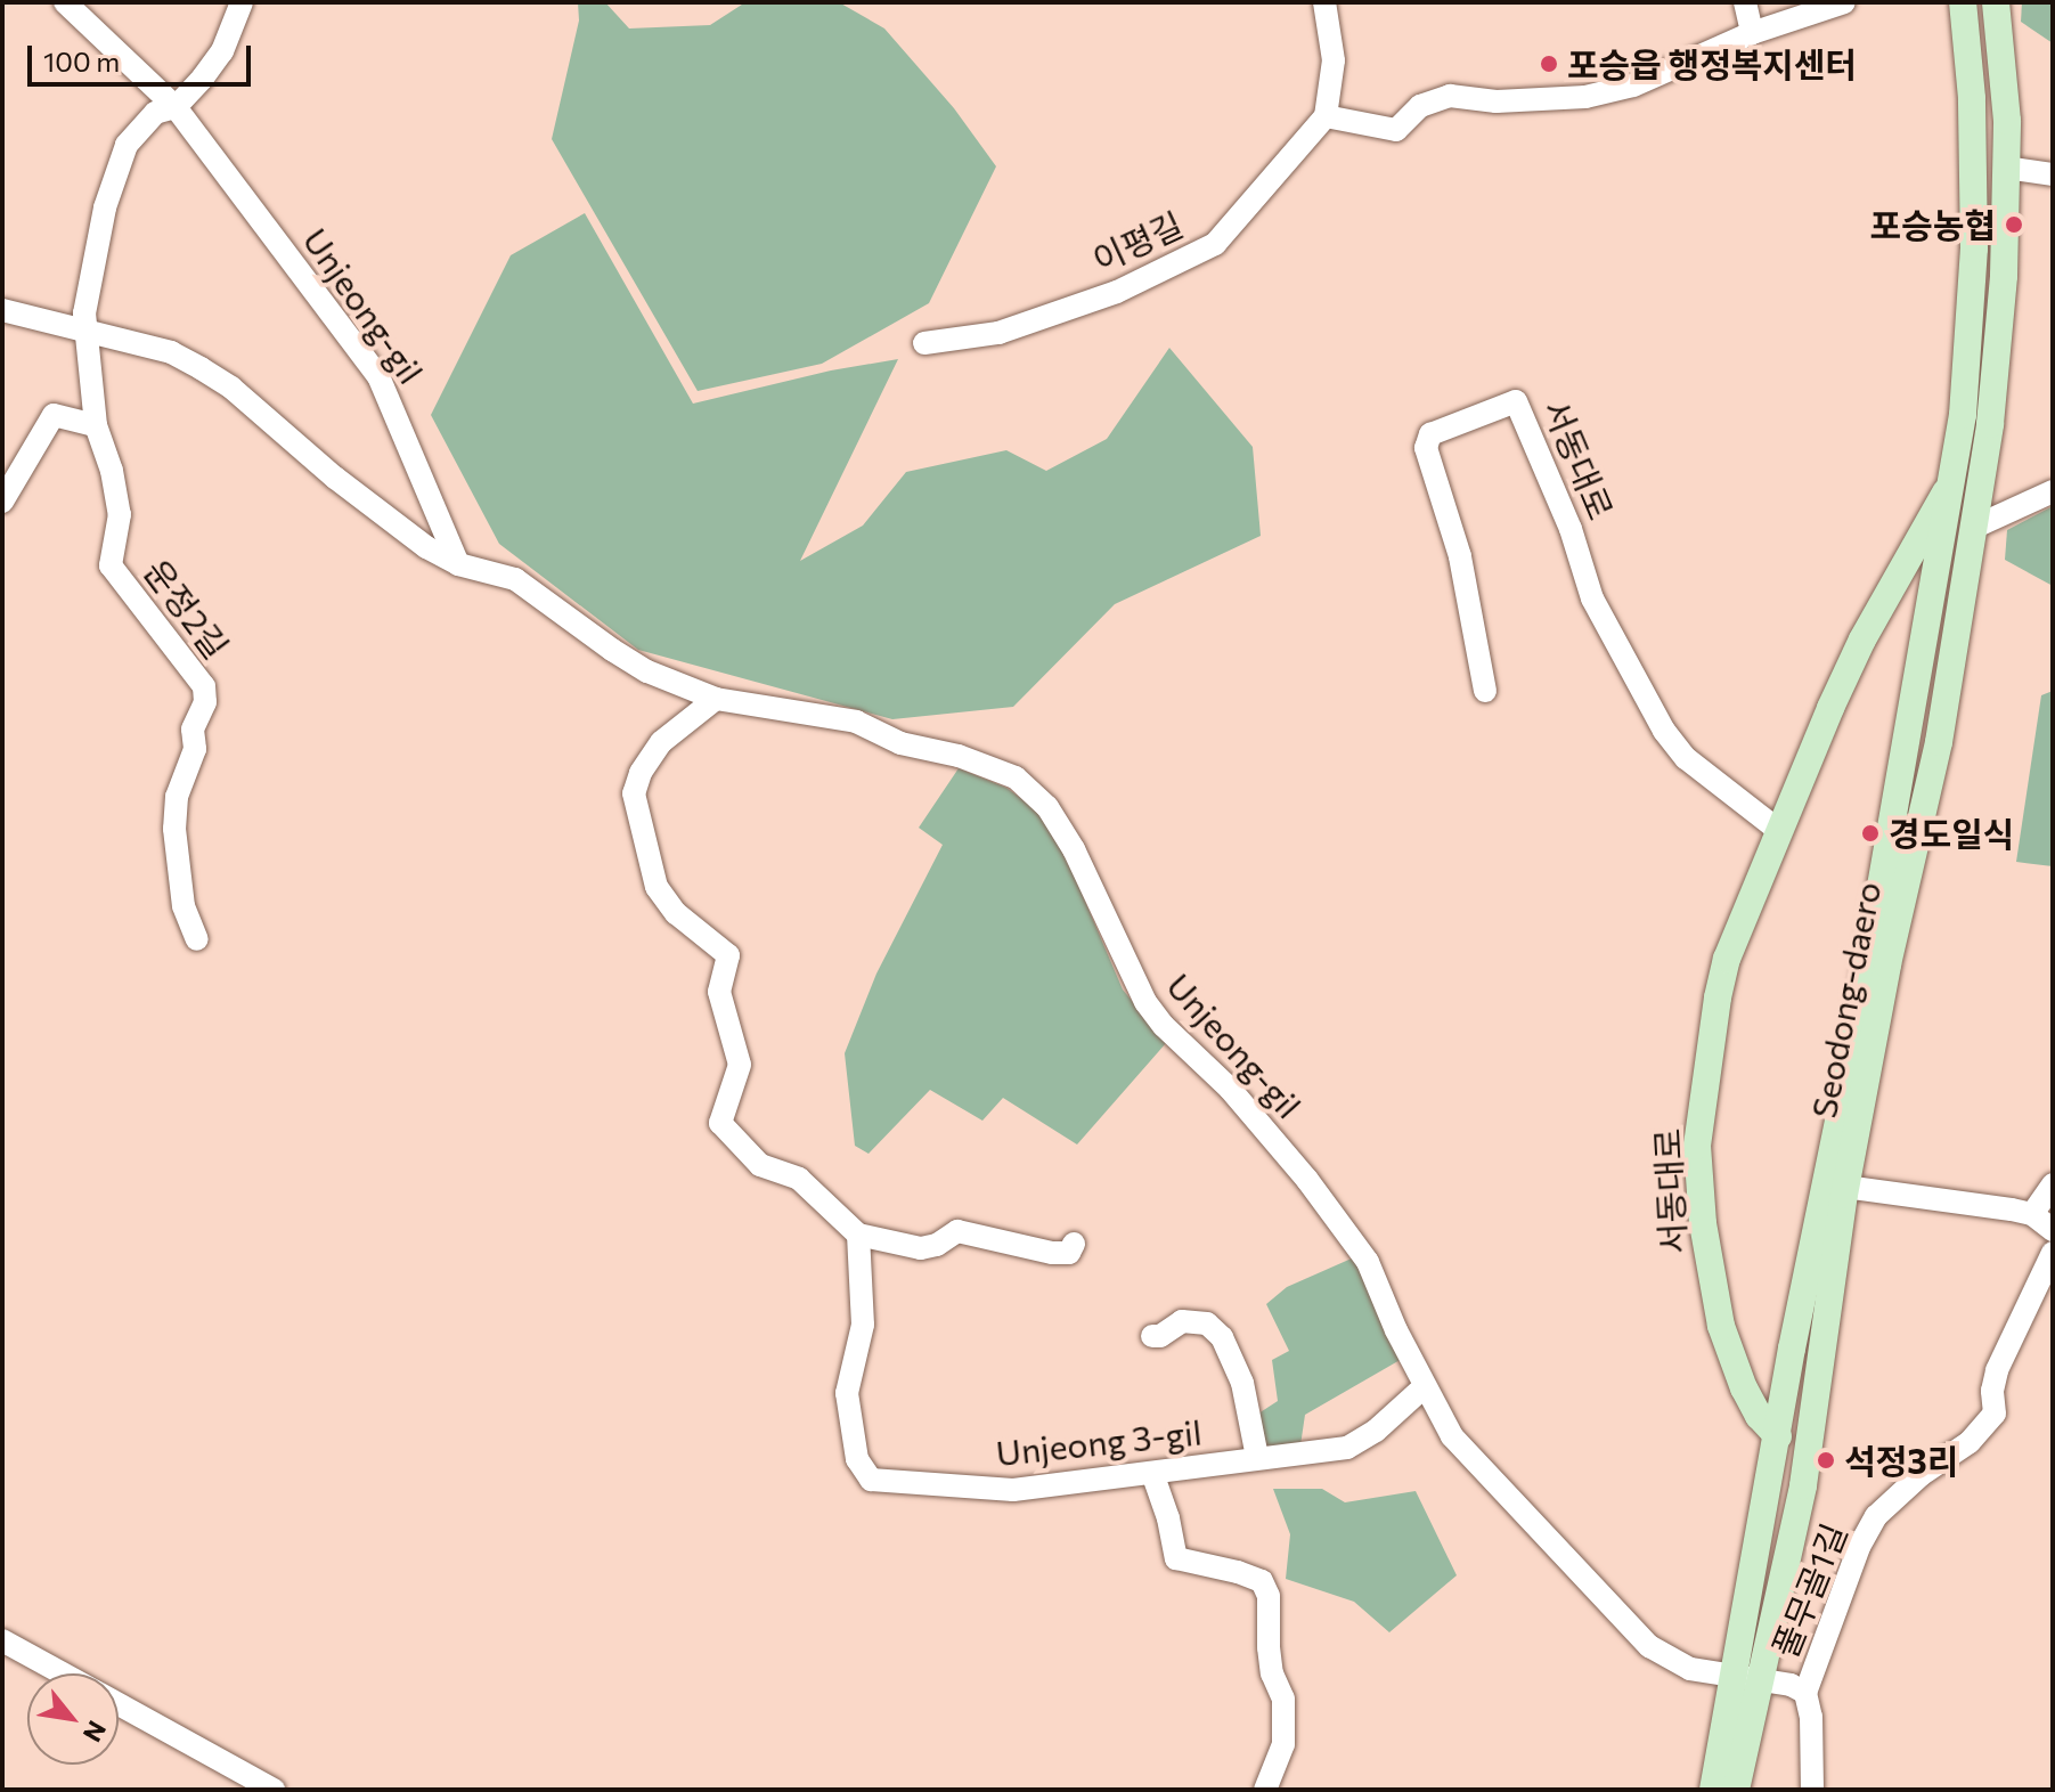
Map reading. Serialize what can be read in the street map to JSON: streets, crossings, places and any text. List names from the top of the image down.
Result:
{
  "streets": {
    "main road": ["서동대로", "Seodong-daero"],
    "street": [
      "이평길",
      "Unjeong-gil",
      "운정2길",
      "Unjeong 3-gil",
      "풀무골1길"
    ]
  },
  "crossings": [
    ["Unjeong-gil", "운정2길"],
    ["Unjeong-gil", "Seodong-daero"],
    ["Unjeong-gil", "Unjeong 3-gil"],
    ["Unjeong-gil", "풀무골1길"],
    ["서동대로", "Seodong-daero"]
  ],
  "places": [
    "포승읍 행정복지센터",
    "포승농협",
    "경도일식",
    "석정3리"
  ],
  "scale_bar": "100 m",
  "north": "bottom right"
}
